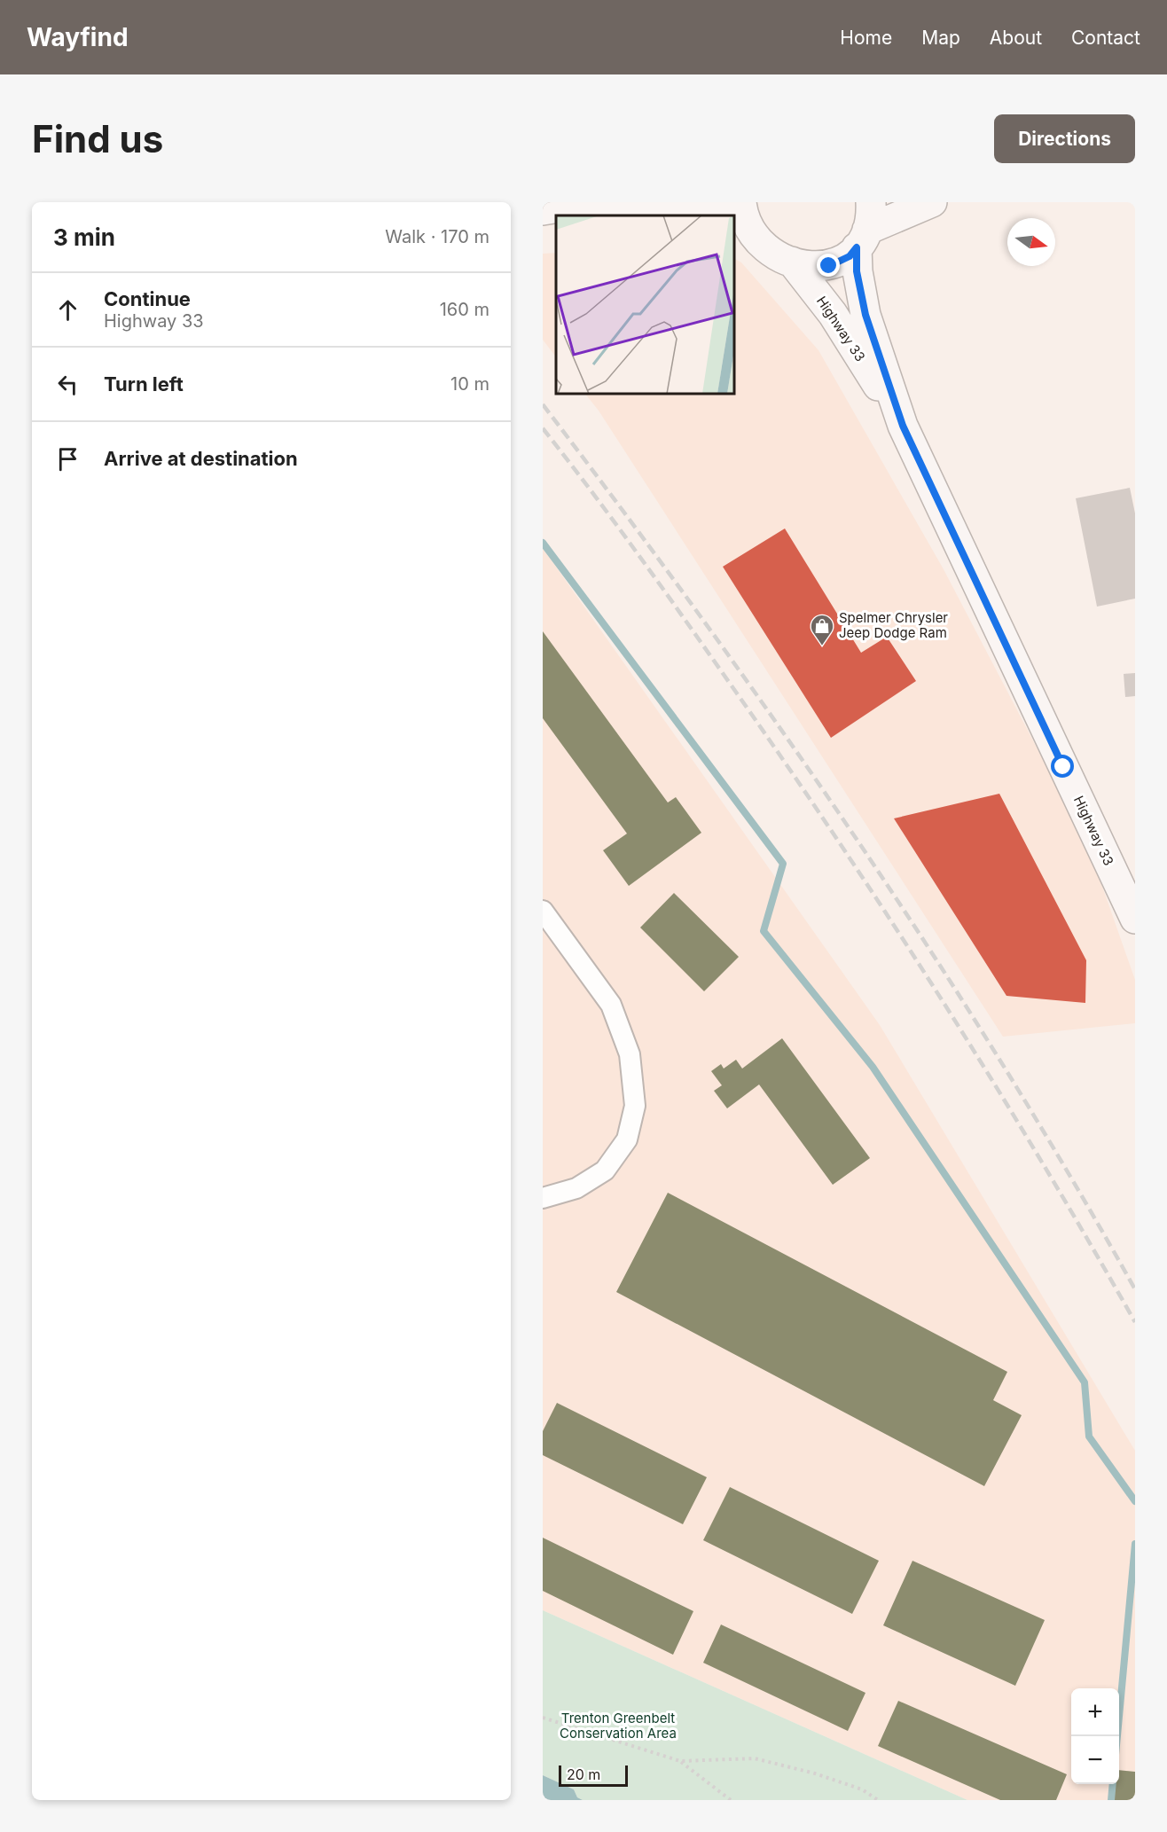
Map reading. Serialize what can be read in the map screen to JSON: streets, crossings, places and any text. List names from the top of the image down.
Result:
{
  "streets": {
    "main road": ["Highway 33"]
  },
  "parks": ["Trenton Greenbelt Conservation Area"],
  "places": {
    "shop": ["Spelmer Chrysler Jeep Dodge Ram"]
  },
  "scale_bar": "20 m",
  "north": "right",
  "page": {
    "header": "Wayfind",
    "nav": [
      "Home",
      "Map",
      "About",
      "Contact"
    ],
    "buttons": "Directions",
    "title": "Find us",
    "heading": ["3 min", "Walk · 170 m"],
    "list": [
      ["Continue", "Highway 33", "160 m"],
      ["Turn left", "10 m"],
      "Arrive at destination"
    ],
    "map_buttons": ["+", "−"],
    "scale": "20 m"
  }
}
